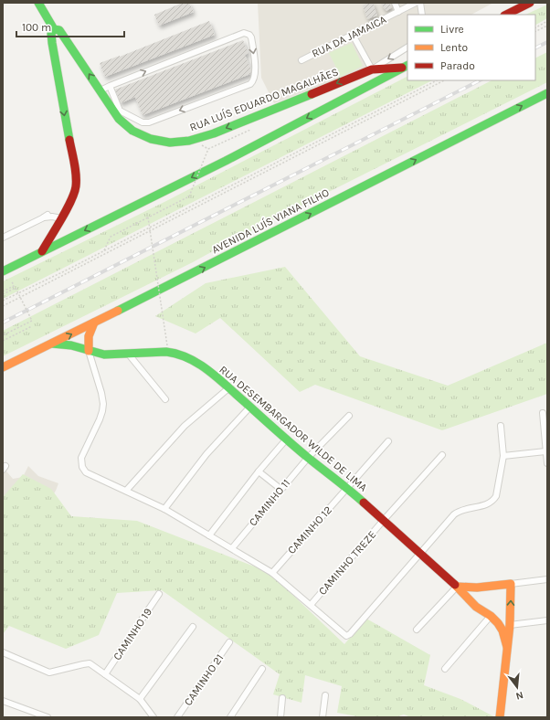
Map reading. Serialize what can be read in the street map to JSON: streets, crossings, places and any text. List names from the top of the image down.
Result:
{
  "streets": {
    "main road": ["RUA LUÍS EDUARDO MAGALHÃES", "AVENIDA LUÍS VIANA FILHO", "RUA DESEMBARGADOR WILDE DE LIMA"],
    "street": [
      "RUA DA JAMAICA",
      "CAMINHO 11",
      "CAMINHO 12",
      "CAMINHO TREZE",
      "CAMINHO 19",
      "CAMINHO 21"
    ]
  },
  "crossings": [
    ["AVENIDA LUÍS VIANA FILHO", "RUA DESEMBARGADOR WILDE DE LIMA"],
    ["RUA DESEMBARGADOR WILDE DE LIMA", "CAMINHO 11"],
    ["RUA DESEMBARGADOR WILDE DE LIMA", "CAMINHO 12"],
    ["RUA DESEMBARGADOR WILDE DE LIMA", "CAMINHO TREZE"]
  ],
  "one_way": ["RUA LUÍS EDUARDO MAGALHÃES", "AVENIDA LUÍS VIANA FILHO"],
  "legend": ["Livre", "Lento", "Parado"],
  "scale_bar": "100 m",
  "north": "bottom"
}
